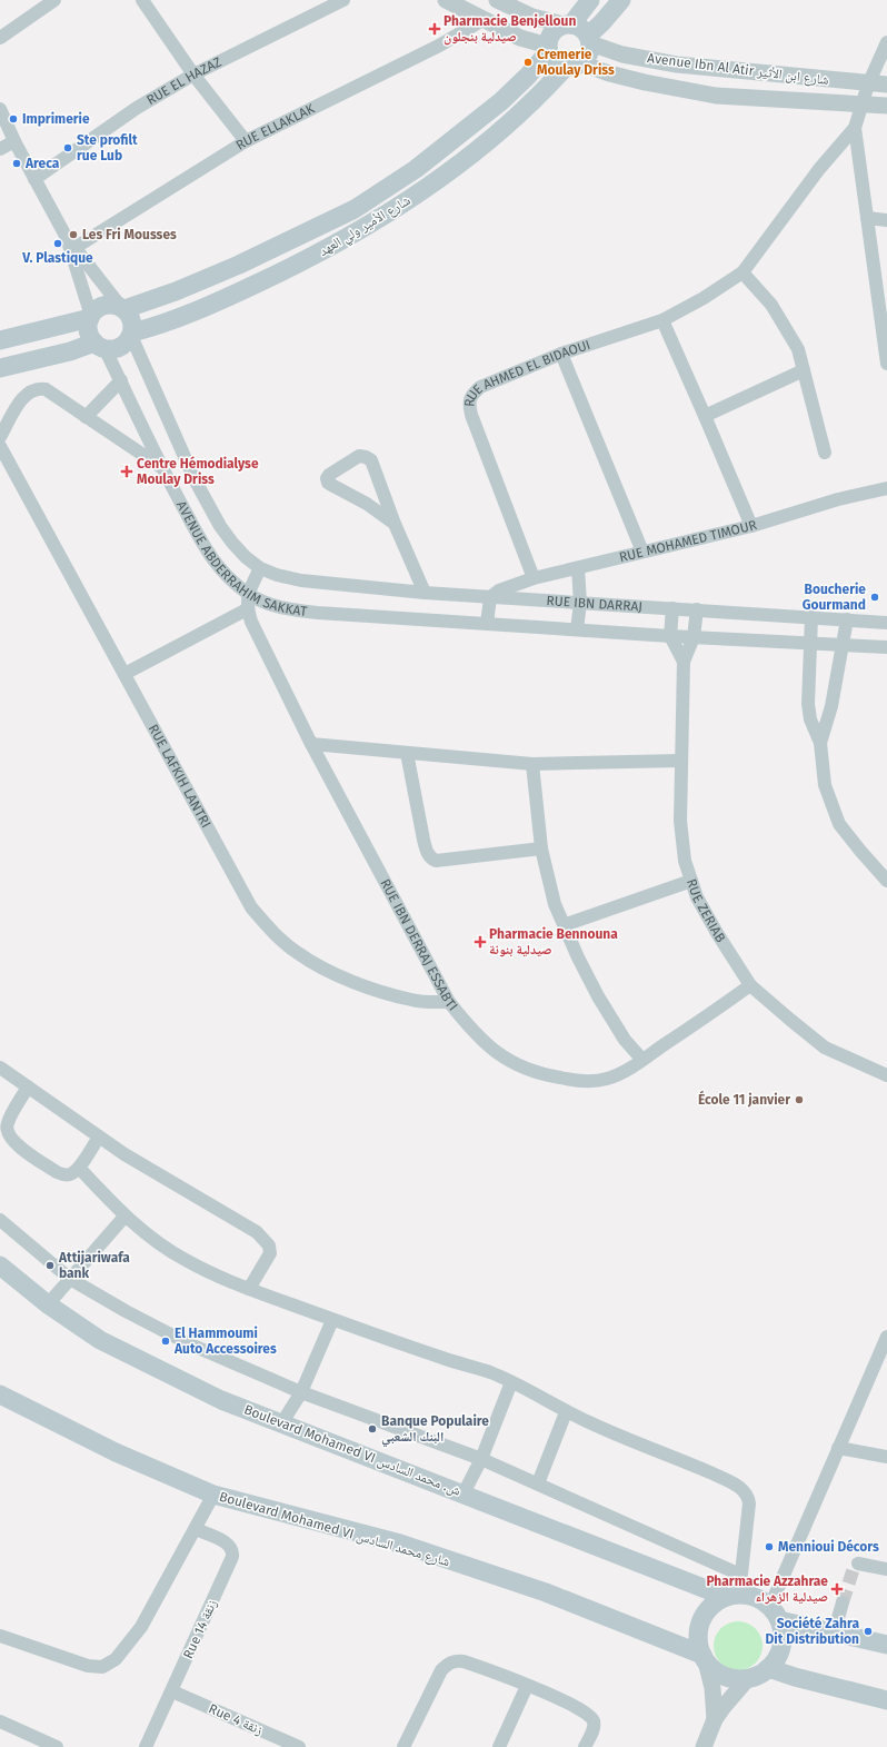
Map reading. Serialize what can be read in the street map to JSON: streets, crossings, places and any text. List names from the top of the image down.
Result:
{
  "streets": {
    "main road": ["شارع الأمير ولي العهد", "Boulevard Mohamed VI ش. محمد السادس", "Boulevard Mohamed VI شارع محمد السادس"],
    "street": [
      "Avenue Ibn Al Atir شارع ابن الأثير",
      "RUE EL HAZAZ",
      "RUE ELLAKLAK",
      "RUE AHMED EL BIDAOUI",
      "RUE MOHAMED TIMOUR",
      "AVENUE ABDERRAHIM SAKKAT",
      "RUE IBN DARRAJ",
      "RUE LAFKIH LANTRI",
      "RUE ZERIAB",
      "RUE IBN DERRAJ ESSABTI",
      "Rue 14 زنقة",
      "Rue 4 زنقة"
    ]
  },
  "crossings": [
    ["Avenue Ibn Al Atir شارع ابن الأثير", "شارع الأمير ولي العهد"],
    ["Avenue Ibn Al Atir شارع ابن الأثير", "RUE AHMED EL BIDAOUI"],
    ["شارع الأمير ولي العهد", "AVENUE ABDERRAHIM SAKKAT"],
    ["RUE AHMED EL BIDAOUI", "RUE MOHAMED TIMOUR"],
    ["RUE MOHAMED TIMOUR", "RUE IBN DARRAJ"],
    ["AVENUE ABDERRAHIM SAKKAT", "RUE IBN DARRAJ"],
    ["AVENUE ABDERRAHIM SAKKAT", "RUE IBN DERRAJ ESSABTI"],
    ["RUE IBN DARRAJ", "RUE ZERIAB"],
    ["RUE LAFKIH LANTRI", "RUE IBN DERRAJ ESSABTI"],
    ["RUE ZERIAB", "RUE IBN DERRAJ ESSABTI"],
    ["Boulevard Mohamed VI ش. محمد السادس", "Boulevard Mohamed VI شارع محمد السادس"],
    ["Rue 14 زنقة", "Rue 4 زنقة"]
  ],
  "places": {
    "health": [
      "Pharmacie Benjelloun صيدلية بنجلون",
      "Centre Hémodialyse Moulay Driss",
      "Pharmacie Bennouna صيدلية بنونة",
      "Pharmacie Azzahrae صيدلية الزهراء"
    ],
    "other": [
      "Cremerie Moulay Driss",
      "Imprimerie",
      "Ste profilt rue Lub",
      "Areca",
      "Les Fri Mousses",
      "V. Plastique",
      "Boucherie Gourmand",
      "École 11 janvier",
      "Attijariwafa bank",
      "El Hammoumi Auto Accessoires",
      "Banque Populaire البنك الشعبي",
      "Mennioui Décors",
      "Société Zahra Dit Distribution"
    ]
  }
}
